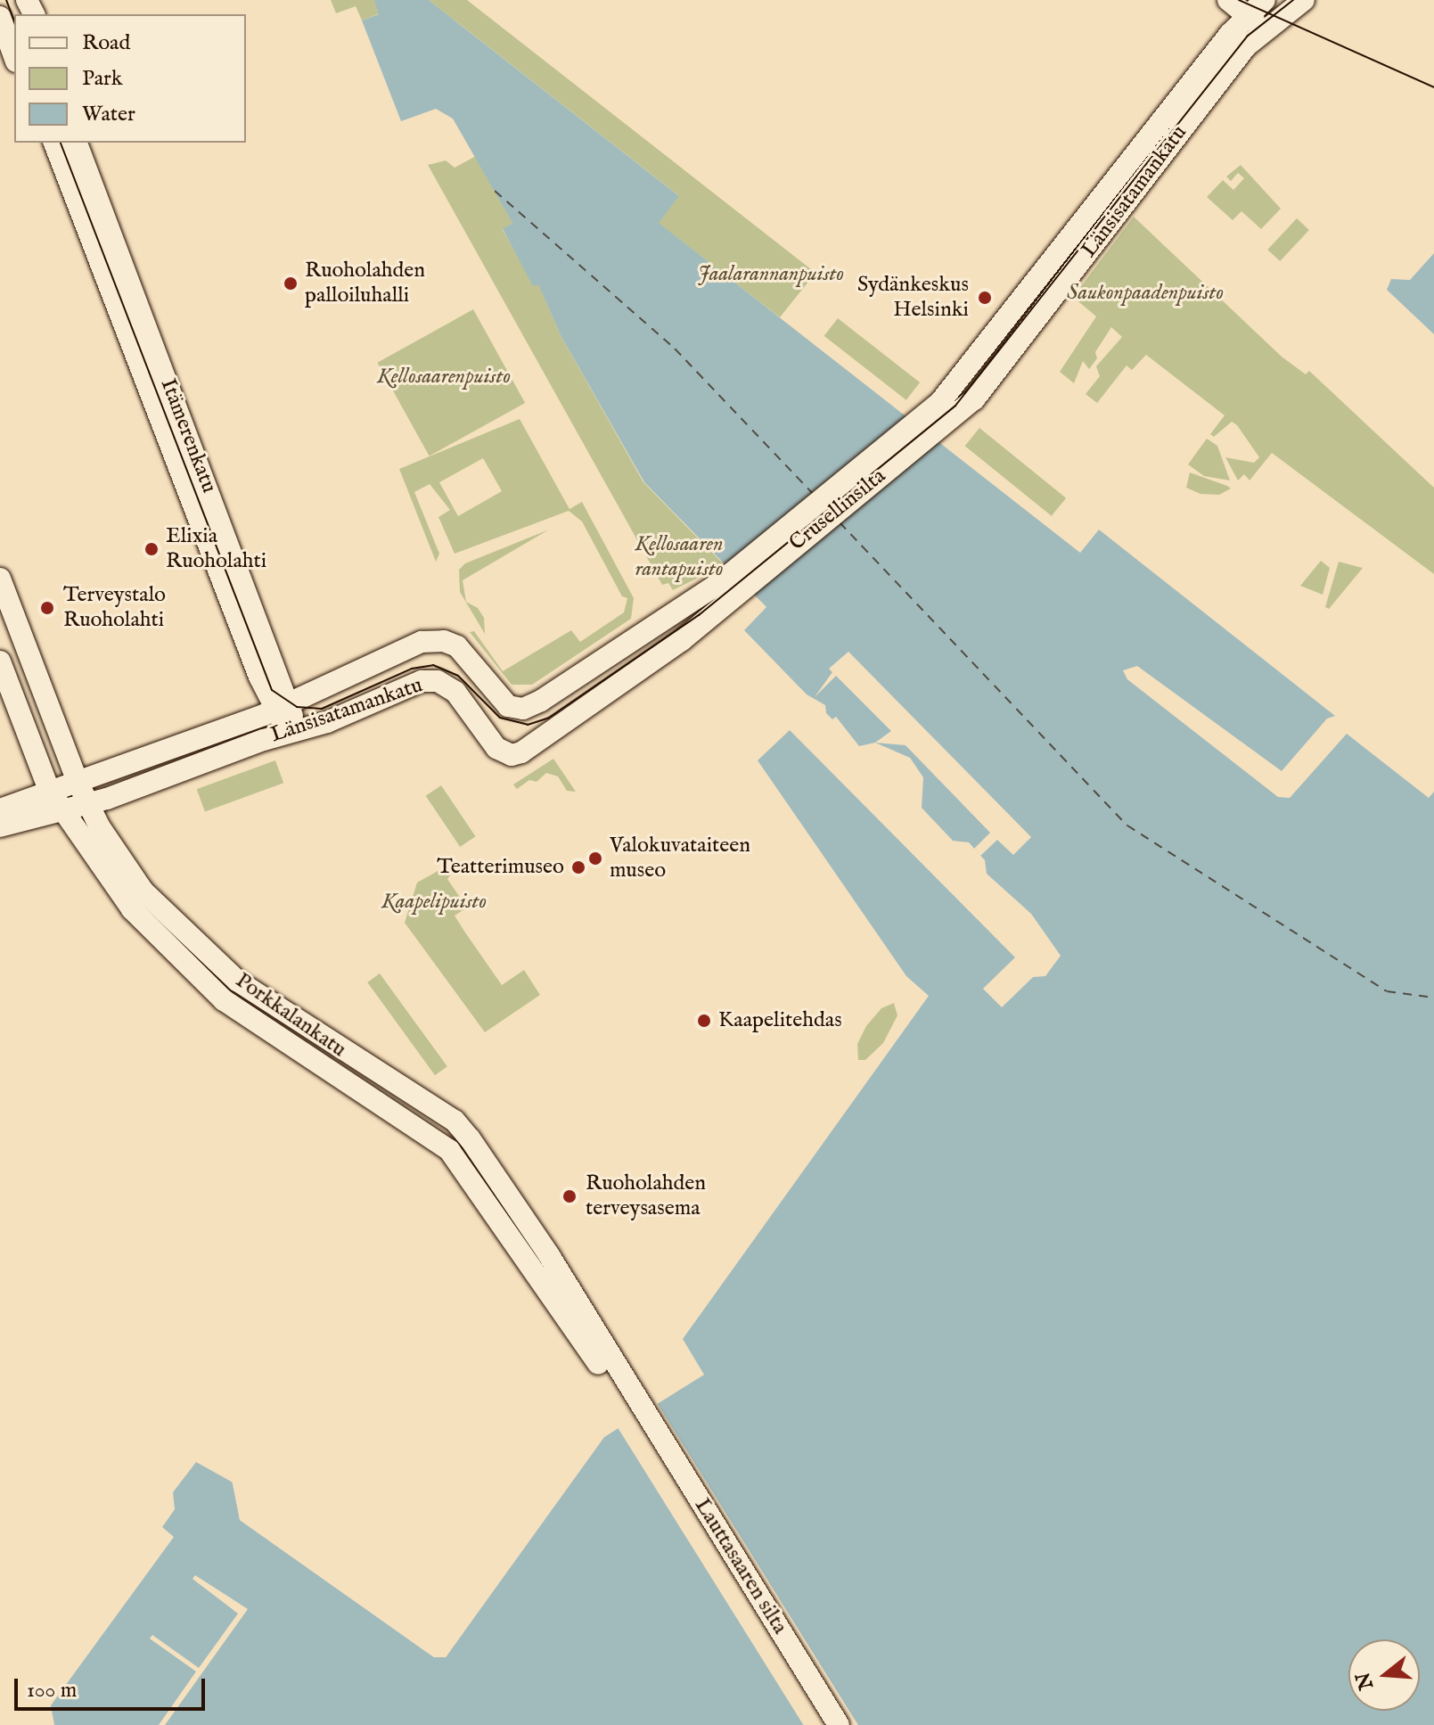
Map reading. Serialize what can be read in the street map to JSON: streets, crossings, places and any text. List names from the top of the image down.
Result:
{
  "streets": {
    "main road": [
      "Länsisatamankatu",
      "Itämerenkatu",
      "Crusellinsilta",
      "Porkkalankatu",
      "Lauttasaaren silta"
    ]
  },
  "crossings": [
    ["Länsisatamankatu", "Itämerenkatu"],
    ["Länsisatamankatu", "Crusellinsilta"],
    ["Länsisatamankatu", "Porkkalankatu"],
    ["Porkkalankatu", "Lauttasaaren silta"]
  ],
  "parks": [
    "Jaalarannanpuisto",
    "Saukonpaadenpuisto",
    "Kellosaarenpuisto",
    "Kellosaaren rantapuisto",
    "Kaapelipuisto"
  ],
  "places": [
    "Ruoholahden palloiluhalli",
    "Sydänkeskus Helsinki",
    "Elixia Ruoholahti",
    "Terveystalo Ruoholahti",
    "Valokuvataiteen museo",
    "Teatterimuseo",
    "Kaapelitehdas",
    "Ruoholahden terveysasema"
  ],
  "legend": ["Road", "Park", "Water"],
  "scale_bar": "100 m",
  "north": "left"
}
